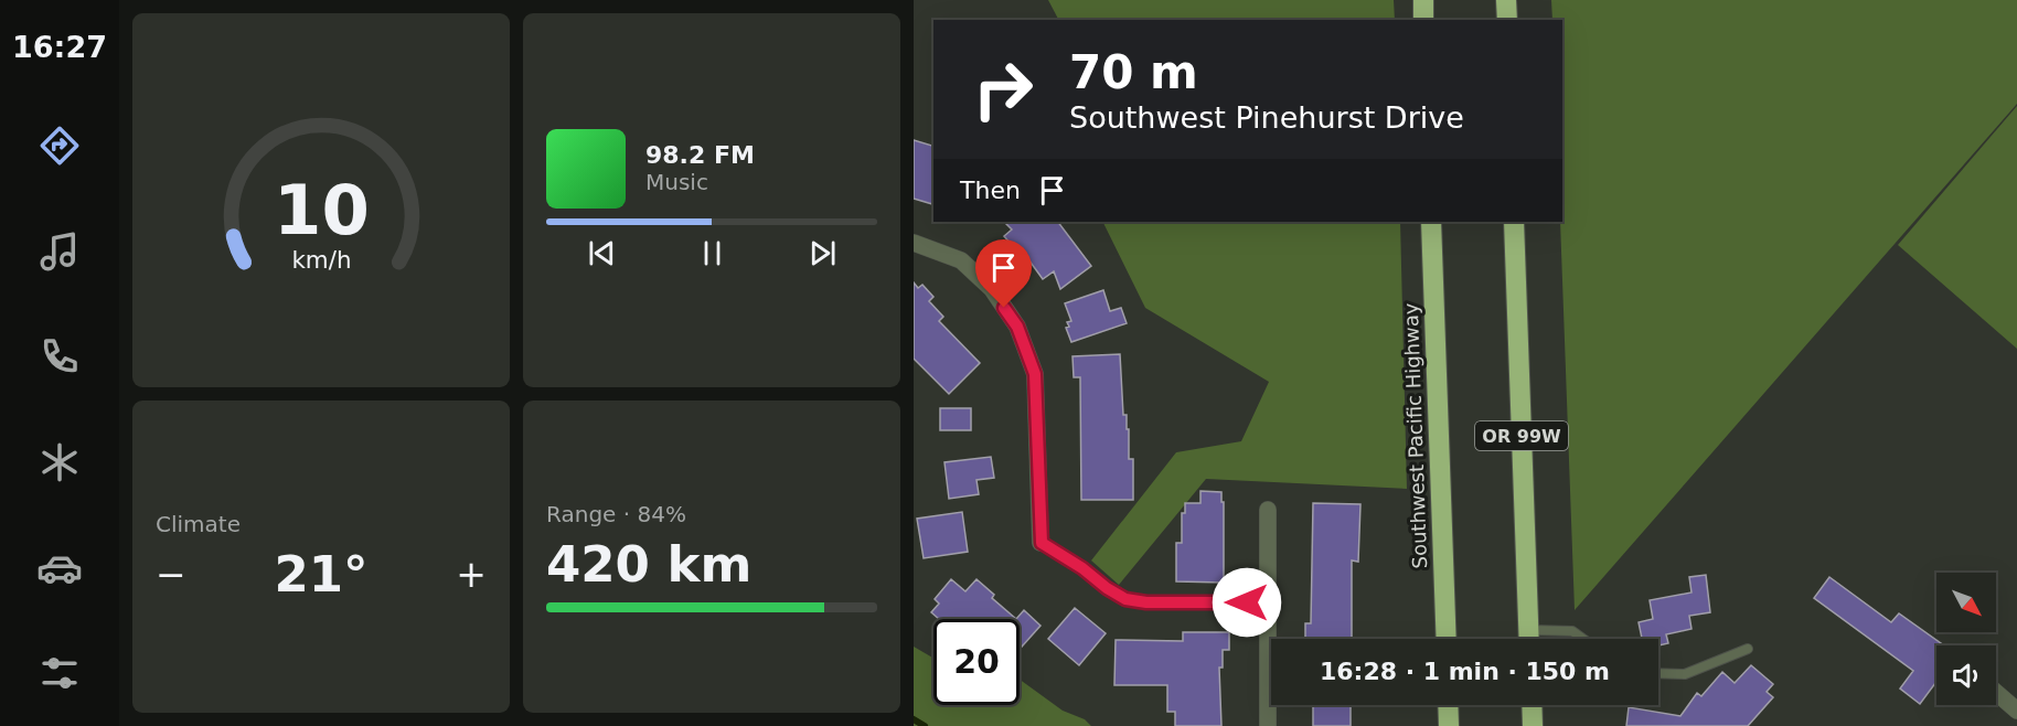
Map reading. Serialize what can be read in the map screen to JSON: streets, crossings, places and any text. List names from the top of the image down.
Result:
{
  "streets": {
    "highway": ["Southwest Pacific Highway", "OR 99W"]
  },
  "north": "bottom right",
  "page": {
    "tabs": "16:27",
    "turn": ["70 m", "Southwest Pinehurst Drive"],
    "song": ["98.2 FM", "Music"],
    "then": "Then",
    "tile": [
      "Climate",
      ["Range · 84%", "420 km"]
    ],
    "heat": ["−", "21°", "+"],
    "limit": "20",
    "trip": "16:28 · 1 min · 150 m",
    "gauge": ["10", "km/h"]
  }
}
